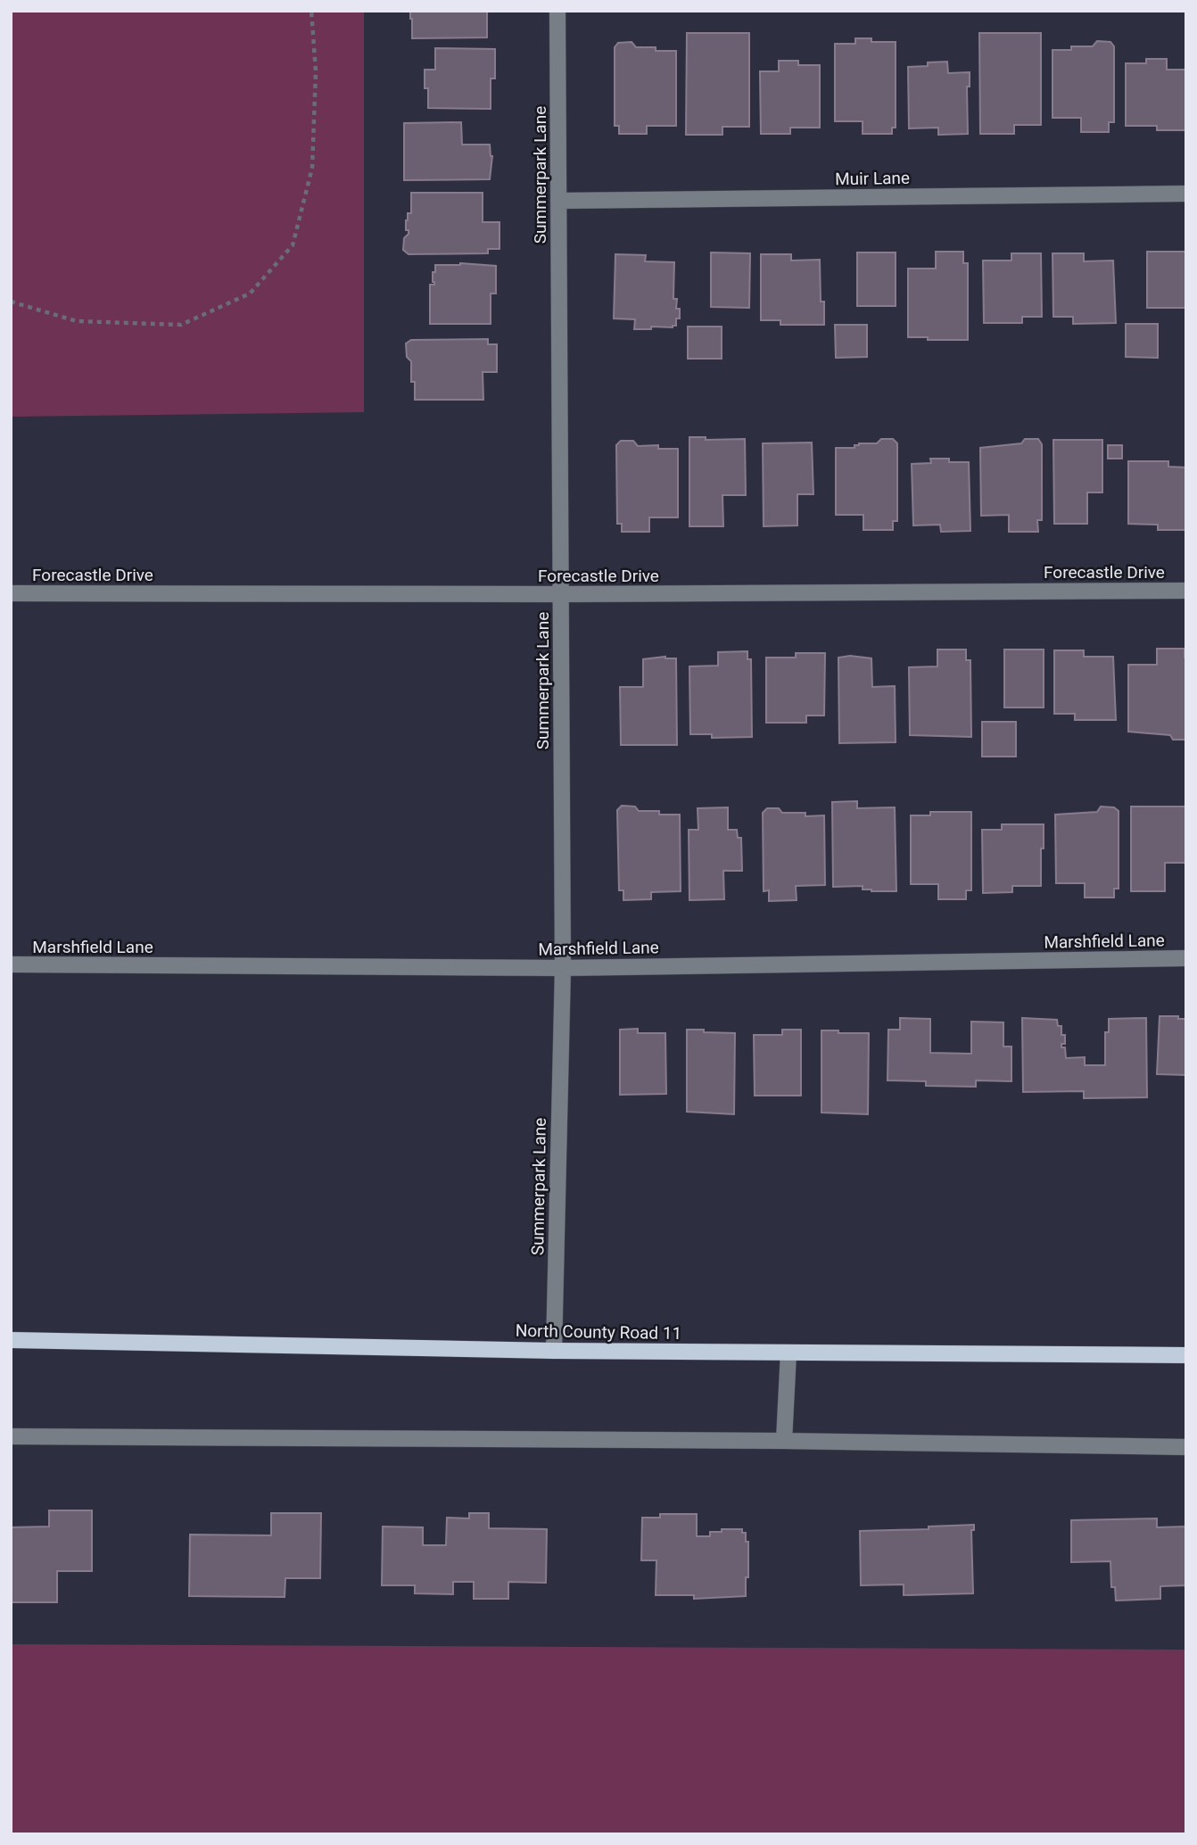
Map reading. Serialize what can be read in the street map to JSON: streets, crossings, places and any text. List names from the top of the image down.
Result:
{
  "streets": {
    "main road": ["North County Road 11"],
    "street": [
      "Summerpark Lane",
      "Muir Lane",
      "Forecastle Drive",
      "Marshfield Lane"
    ]
  },
  "crossings": [
    ["Summerpark Lane", "Muir Lane"],
    ["Summerpark Lane", "Forecastle Drive"],
    ["Summerpark Lane", "Marshfield Lane"],
    ["Summerpark Lane", "North County Road 11"]
  ]
}
